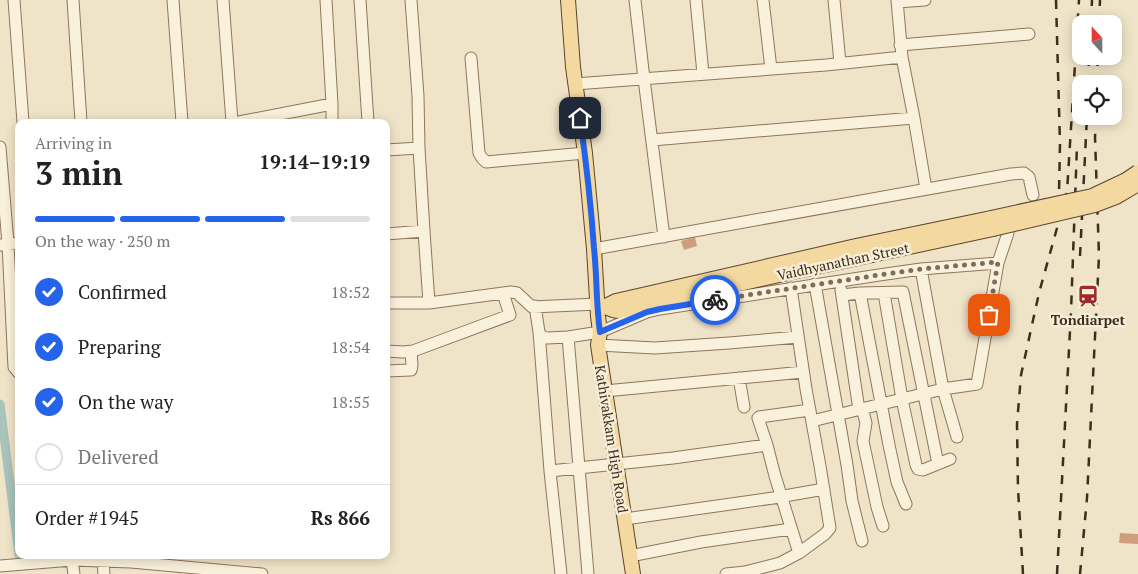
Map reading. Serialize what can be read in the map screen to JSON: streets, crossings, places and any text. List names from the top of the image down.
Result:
{
  "streets": {
    "main road": ["Vaidhyanathan Street", "Kathivakkam High Road"]
  },
  "crossings": [
    ["Vaidhyanathan Street", "Kathivakkam High Road"]
  ],
  "places": {
    "station": ["Tondiarpet"]
  },
  "north": "top",
  "page": {
    "heading": ["3 min", "Arriving in", "19:14–19:19"],
    "panel": ["Order #1945", "Rs 866"],
    "bar": "On the way · 250 m",
    "list": [
      ["Confirmed", "18:52"],
      ["Preparing", "18:54"],
      ["On the way", "18:55"],
      "Delivered"
    ]
  }
}
